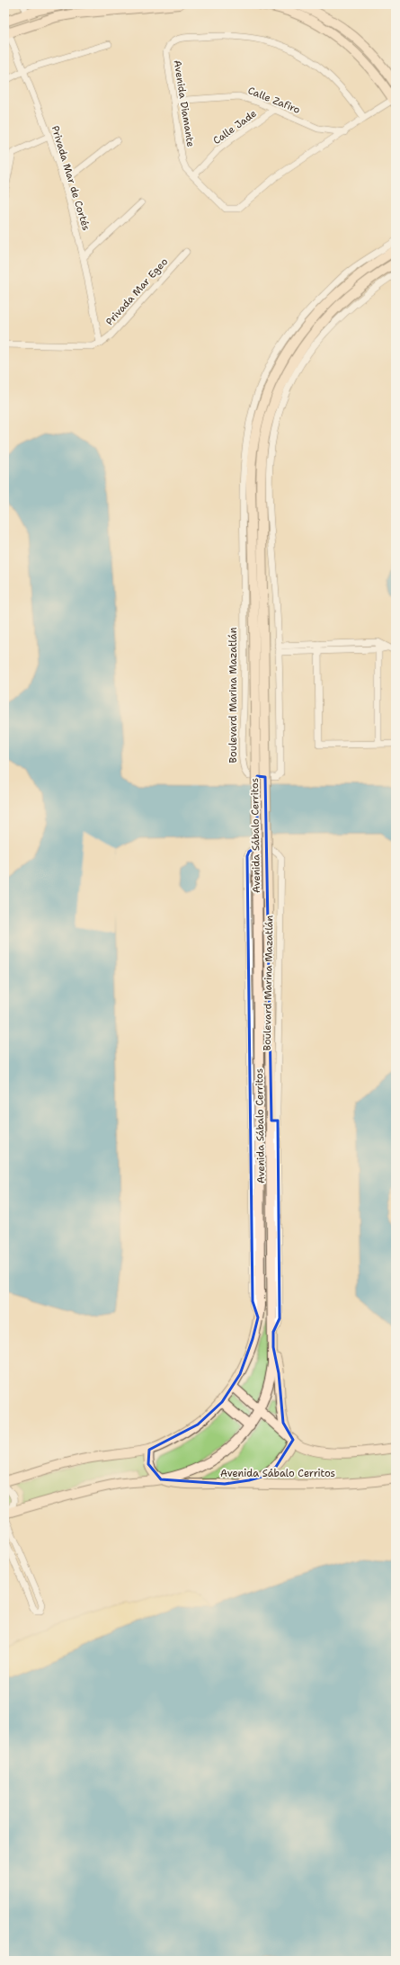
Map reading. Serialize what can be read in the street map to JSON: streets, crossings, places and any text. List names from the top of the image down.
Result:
{
  "streets": {
    "main road": ["Boulevard Marina Mazatlán", "Avenida Sábalo Cerritos"],
    "street": [
      "Calle Zafiro",
      "Avenida Diamante",
      "Calle Jade",
      "Privada Mar de Cortés",
      "Privada Mar Egeo"
    ]
  },
  "crossings": [
    ["Calle Zafiro", "Avenida Diamante"],
    ["Calle Zafiro", "Calle Jade"],
    ["Avenida Diamante", "Calle Jade"],
    ["Privada Mar de Cortés", "Privada Mar Egeo"],
    ["Boulevard Marina Mazatlán", "Avenida Sábalo Cerritos"]
  ]
}
